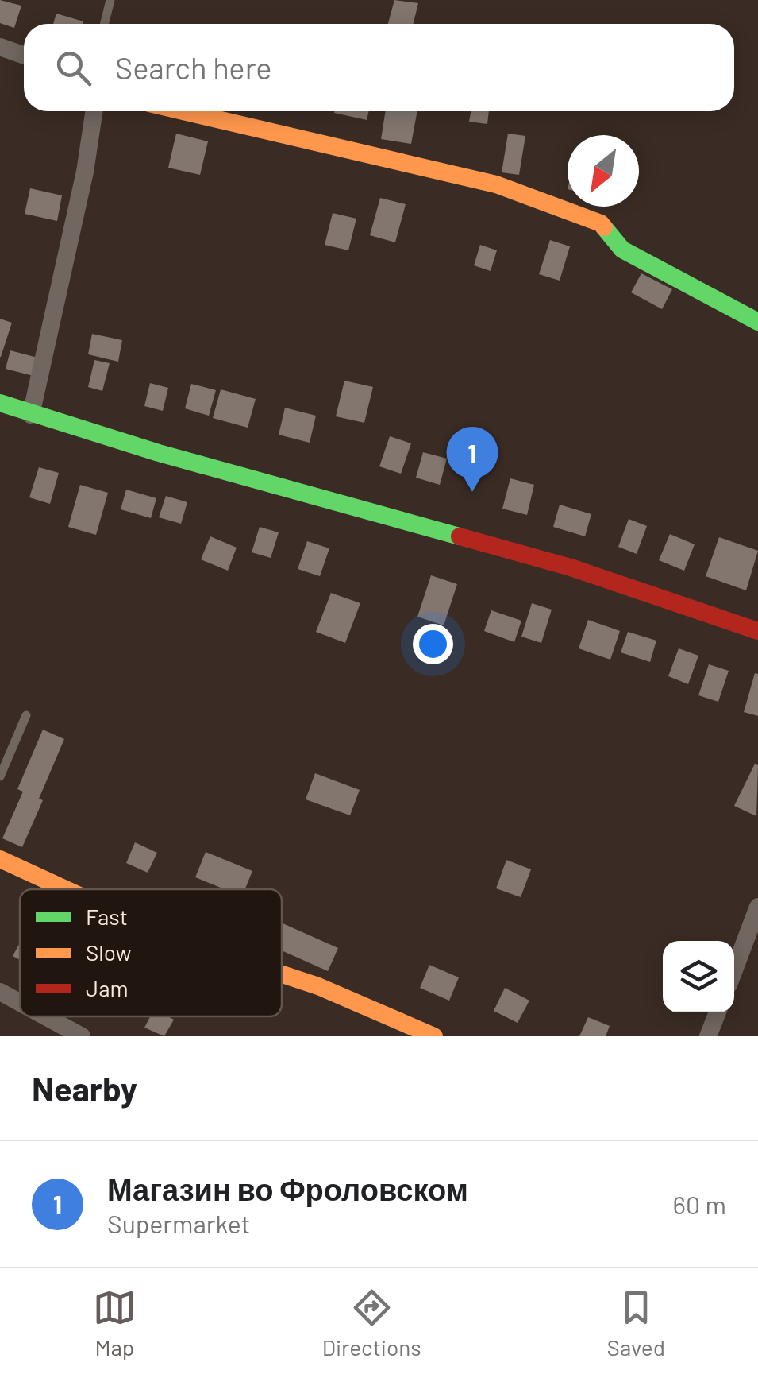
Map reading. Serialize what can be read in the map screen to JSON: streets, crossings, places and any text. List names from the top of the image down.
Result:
{
  "legend": ["Fast", "Slow", "Jam"],
  "north": "bottom left",
  "page": {
    "search": "Search here",
    "pins": "1",
    "heading": "Nearby",
    "list": [
      {
        "mark": "1",
        "name": "Магазин во Фроловском",
        "note": "Supermarket",
        "value": "60 m"
      }
    ],
    "nav": ["Map", "Directions", "Saved"]
  }
}
